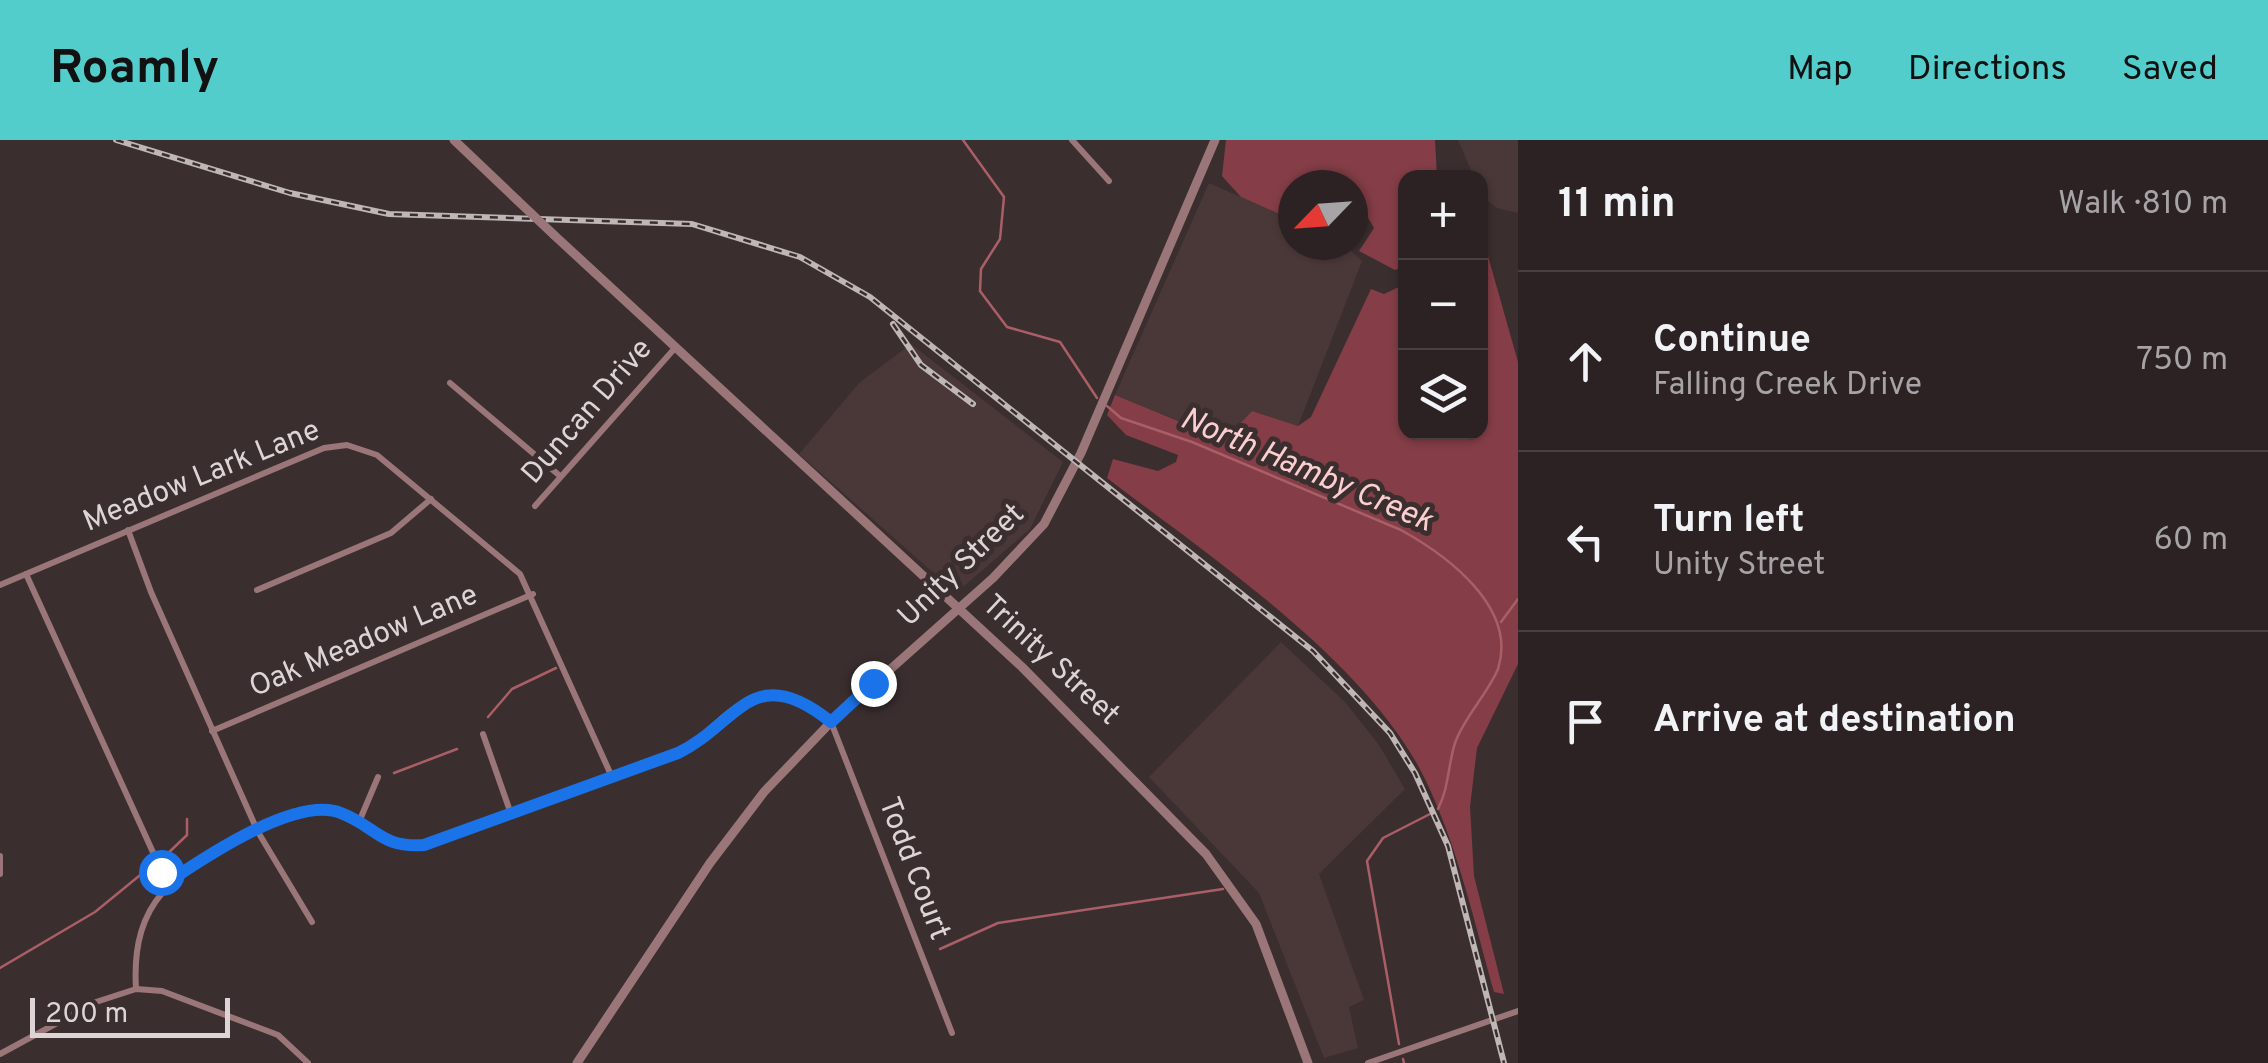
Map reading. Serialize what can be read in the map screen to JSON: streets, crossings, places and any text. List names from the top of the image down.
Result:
{
  "streets": {
    "street": [
      "Duncan Drive",
      "Meadow Lark Lane",
      "Unity Street",
      "Oak Meadow Lane",
      "Trinity Street",
      "Todd Court"
    ]
  },
  "crossings": [
    ["Duncan Drive", "Trinity Street"],
    ["Meadow Lark Lane", "Oak Meadow Lane"],
    ["Unity Street", "Trinity Street"],
    ["Unity Street", "Todd Court"]
  ],
  "water": ["North Hamby Creek"],
  "scale_bar": "200 m",
  "north": "bottom left",
  "page": {
    "header": "Roamly",
    "nav": ["Map", "Directions", "Saved"],
    "heading": ["11 min", "Walk · 810 m"],
    "map_buttons": ["+", "−"],
    "list": [
      ["Continue", "Falling Creek Drive", "750 m"],
      ["Turn left", "Unity Street", "60 m"],
      "Arrive at destination"
    ],
    "scale": "200 m"
  }
}
